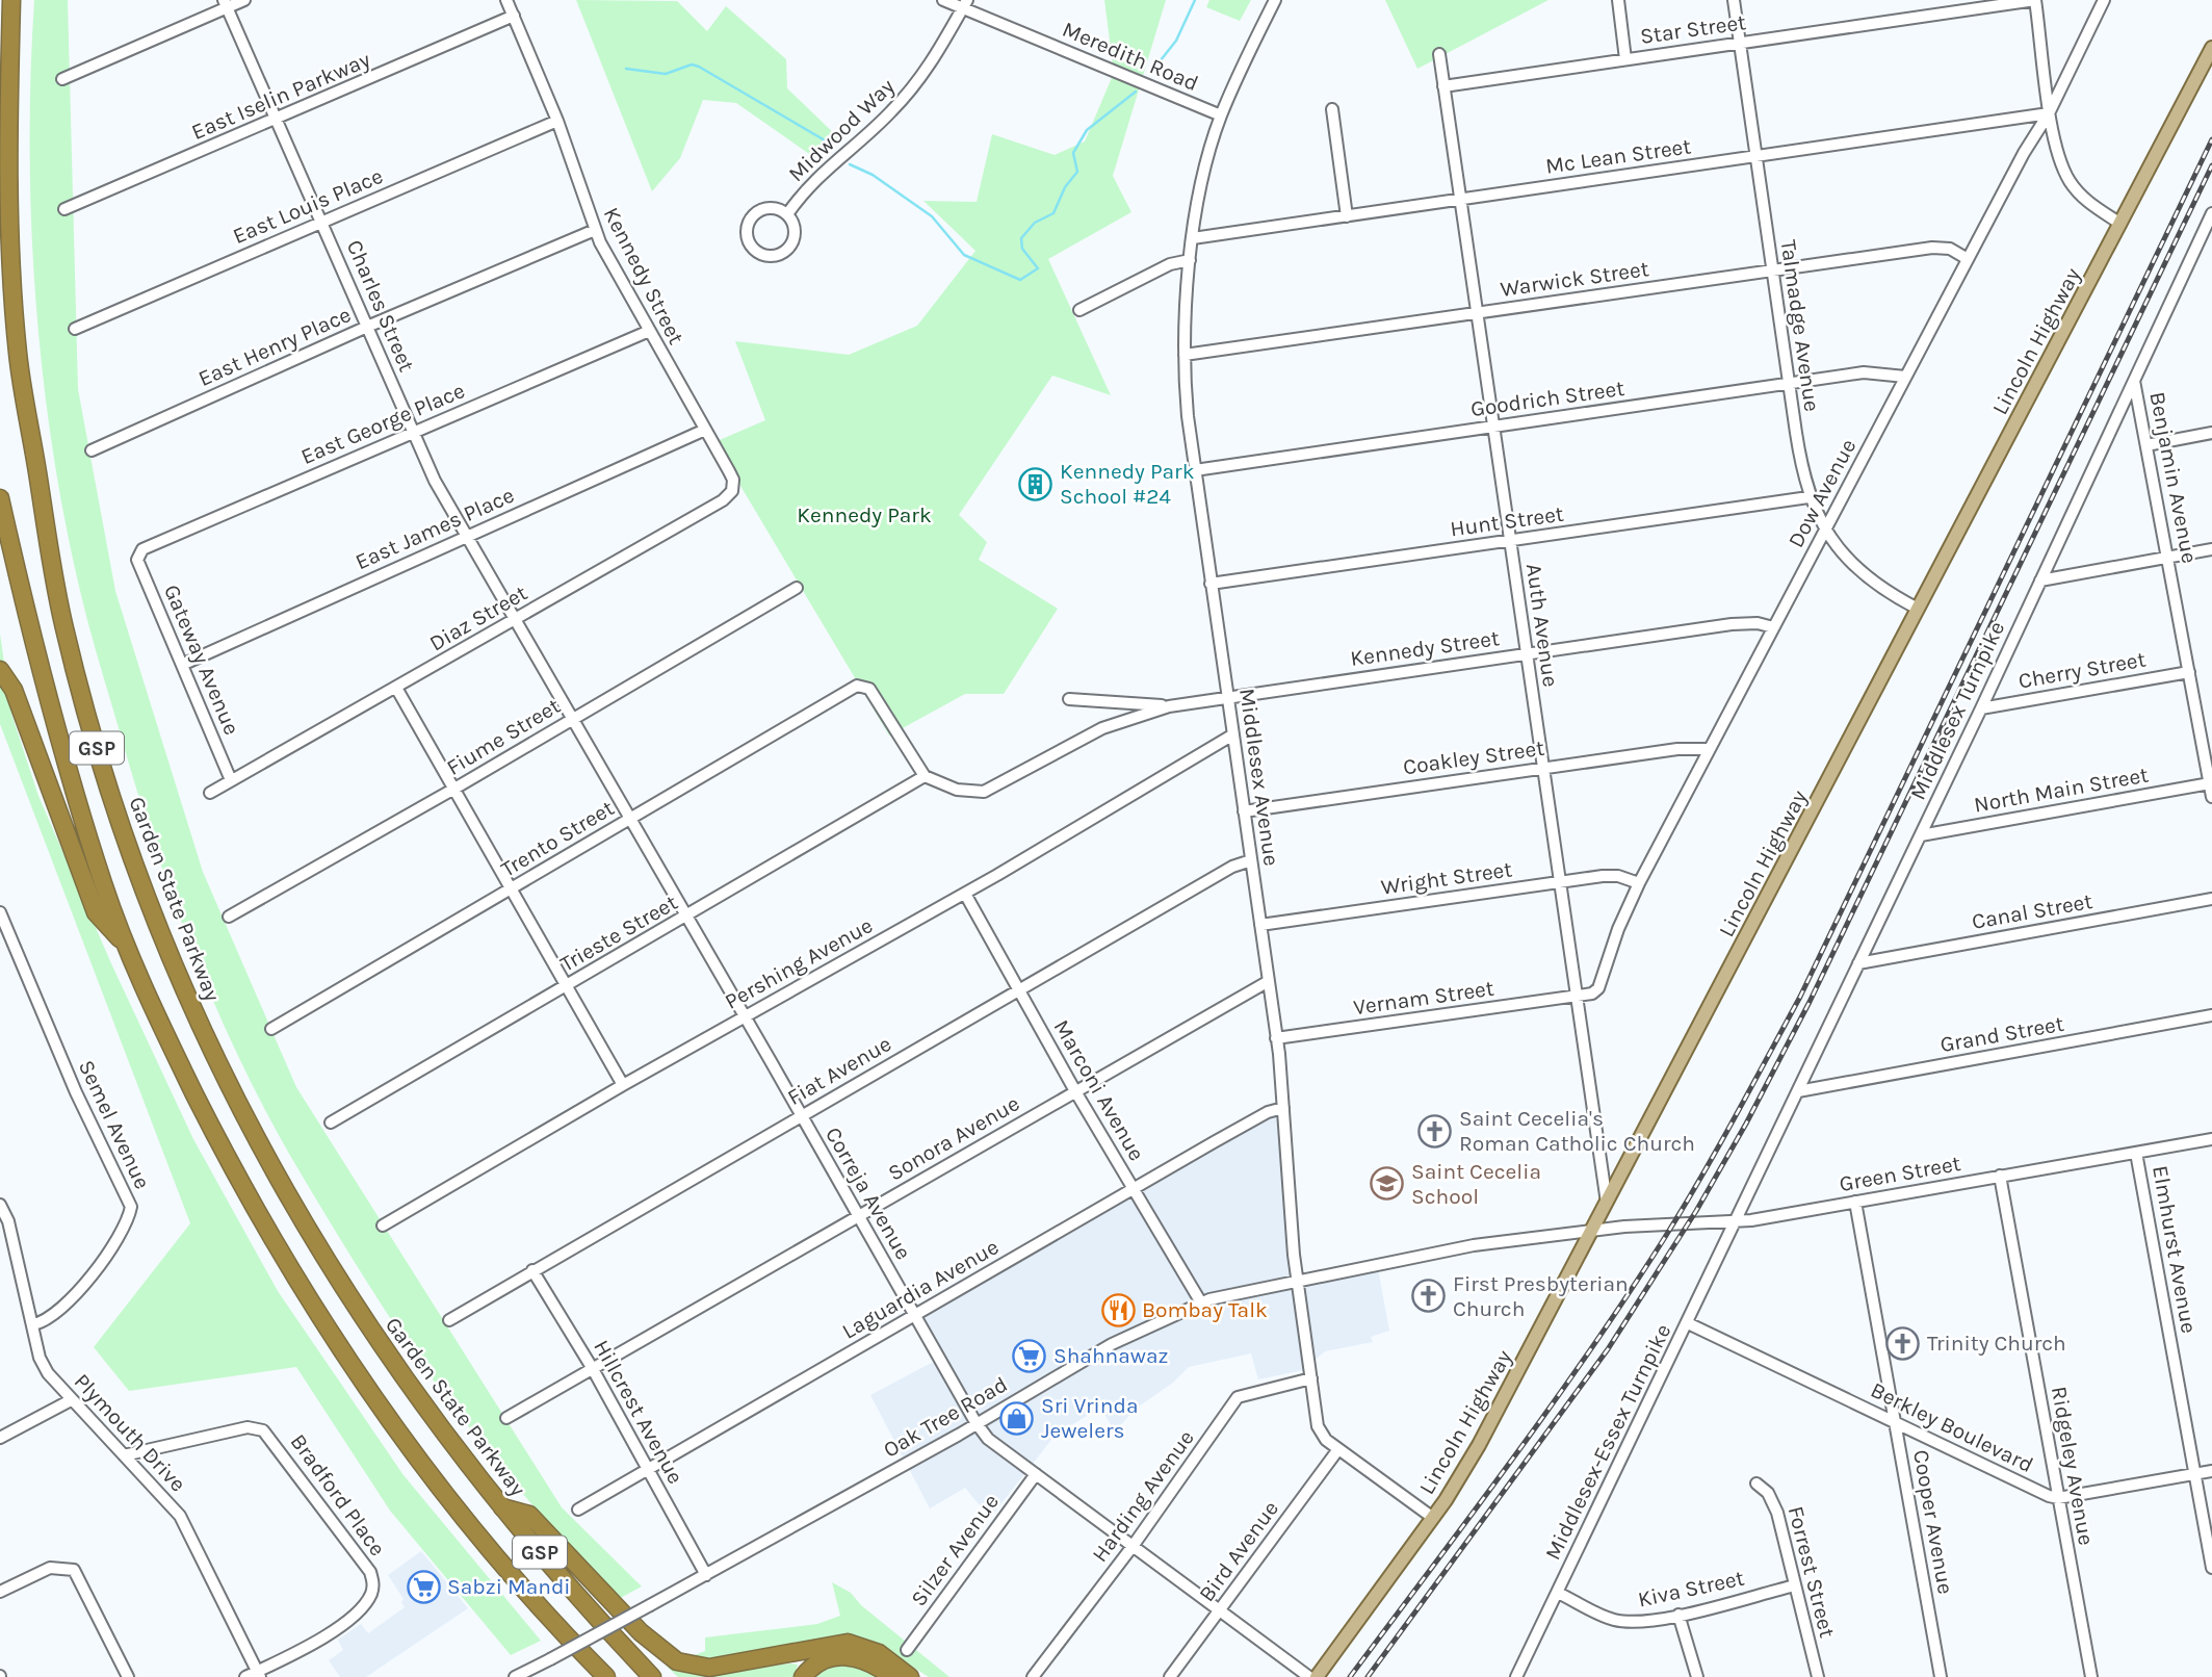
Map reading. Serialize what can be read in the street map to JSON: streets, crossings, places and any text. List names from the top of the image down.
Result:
{
  "streets": {
    "highway": ["GSP", "Garden State Parkway"],
    "main road": ["Lincoln Highway"],
    "street": [
      "Star Street",
      "Meredith Road",
      "East Iselin Parkway",
      "Midwood Way",
      "Mc Lean Street",
      "East Louis Place",
      "Kennedy Street",
      "Warwick Street",
      "Charles Street",
      "Talmadge Avenue",
      "East Henry Place",
      "Goodrich Street",
      "East George Place",
      "Benjamin Avenue",
      "Dow Avenue",
      "Hunt Street",
      "East James Place",
      "Diaz Street",
      "Auth Avenue",
      "Gateway Avenue",
      "Cherry Street",
      "Middlesex Turnpike",
      "Fiume Street",
      "Coakley Street",
      "Middlesex Avenue",
      "North Main Street",
      "Trento Street",
      "Wright Street",
      "Canal Street",
      "Trieste Street",
      "Pershing Avenue",
      "Vernam Street",
      "Grand Street",
      "Fiat Avenue",
      "Marconi Avenue",
      "Semel Avenue",
      "Sonora Avenue",
      "Green Street",
      "Correja Avenue",
      "Elmhurst Avenue",
      "Laguardia Avenue",
      "Hillcrest Avenue",
      "Oak Tree Road",
      "Berkley Boulevard",
      "Plymouth Drive",
      "Middlesex-Essex Turnpike",
      "Ridgeley Avenue",
      "Bradford Place",
      "Harding Avenue",
      "Cooper Avenue",
      "Silzer Avenue",
      "Bird Avenue",
      "Forrest Street",
      "Kiva Street"
    ]
  },
  "crossings": [
    ["Star Street", "Talmadge Avenue"],
    ["Star Street", "Auth Avenue"],
    ["Meredith Road", "Midwood Way"],
    ["Meredith Road", "Middlesex Avenue"],
    ["East Iselin Parkway", "Kennedy Street"],
    ["East Iselin Parkway", "Charles Street"],
    ["Mc Lean Street", "Talmadge Avenue"],
    ["Mc Lean Street", "Dow Avenue"],
    ["Mc Lean Street", "Auth Avenue"],
    ["Mc Lean Street", "Middlesex Avenue"],
    ["East Louis Place", "Kennedy Street"],
    ["East Louis Place", "Charles Street"],
    ["Kennedy Street", "East Henry Place"],
    ["Kennedy Street", "East George Place"],
    ["Kennedy Street", "Dow Avenue"],
    ["Kennedy Street", "East James Place"],
    ["Kennedy Street", "Diaz Street"],
    ["Kennedy Street", "Auth Avenue"],
    ["Kennedy Street", "Middlesex Avenue"],
    ["Kennedy Street", "Trento Street"],
    ["Kennedy Street", "Trieste Street"],
    ["Warwick Street", "Talmadge Avenue"],
    ["Warwick Street", "Dow Avenue"],
    ["Warwick Street", "Auth Avenue"],
    ["Warwick Street", "Middlesex Avenue"],
    ["Charles Street", "East Henry Place"],
    ["Charles Street", "East George Place"],
    ["Charles Street", "East James Place"],
    ["Charles Street", "Diaz Street"],
    ["Charles Street", "Correja Avenue"],
    ["Talmadge Avenue", "Lincoln Highway"],
    ["Talmadge Avenue", "Goodrich Street"],
    ["Talmadge Avenue", "Dow Avenue"],
    ["Talmadge Avenue", "Hunt Street"],
    ["Lincoln Highway", "Auth Avenue"],
    ["Lincoln Highway", "Middlesex Avenue"],
    ["Lincoln Highway", "Green Street"],
    ["Lincoln Highway", "Oak Tree Road"],
    ["Goodrich Street", "Dow Avenue"],
    ["Goodrich Street", "Auth Avenue"],
    ["Goodrich Street", "Middlesex Avenue"],
    ["East George Place", "Gateway Avenue"],
    ["Benjamin Avenue", "Cherry Street"],
    ["Benjamin Avenue", "Middlesex Turnpike"],
    ["Benjamin Avenue", "North Main Street"],
    ["Dow Avenue", "Auth Avenue"],
    ["Dow Avenue", "Coakley Street"],
    ["Dow Avenue", "Wright Street"],
    ["Dow Avenue", "Vernam Street"],
    ["Hunt Street", "Auth Avenue"],
    ["Hunt Street", "Middlesex Avenue"],
    ["East James Place", "Gateway Avenue"],
    ["Diaz Street", "Gateway Avenue"],
    ["Diaz Street", "Correja Avenue"],
    ["Auth Avenue", "Coakley Street"],
    ["Auth Avenue", "Wright Street"],
    ["Auth Avenue", "Vernam Street"],
    ["Cherry Street", "Middlesex Turnpike"],
    ["Middlesex Turnpike", "North Main Street"],
    ["Middlesex Turnpike", "Canal Street"],
    ["Middlesex Turnpike", "Grand Street"],
    ["Middlesex Turnpike", "Green Street"],
    ["Middlesex Turnpike", "Middlesex-Essex Turnpike"],
    ["Fiume Street", "Correja Avenue"],
    ["Coakley Street", "Middlesex Avenue"],
    ["Middlesex Avenue", "Wright Street"],
    ["Middlesex Avenue", "Pershing Avenue"],
    ["Middlesex Avenue", "Vernam Street"],
    ["Middlesex Avenue", "Fiat Avenue"],
    ["Middlesex Avenue", "Sonora Avenue"],
    ["Middlesex Avenue", "Laguardia Avenue"],
    ["Middlesex Avenue", "Oak Tree Road"],
    ["Middlesex Avenue", "Harding Avenue"],
    ["Middlesex Avenue", "Bird Avenue"],
    ["Trento Street", "Trieste Street"],
    ["Trento Street", "Correja Avenue"],
    ["Trieste Street", "Correja Avenue"],
    ["Pershing Avenue", "Marconi Avenue"],
    ["Pershing Avenue", "Correja Avenue"],
    ["Fiat Avenue", "Marconi Avenue"],
    ["Fiat Avenue", "Correja Avenue"],
    ["Fiat Avenue", "Hillcrest Avenue"],
    ["Marconi Avenue", "Sonora Avenue"],
    ["Marconi Avenue", "Laguardia Avenue"],
    ["Marconi Avenue", "Oak Tree Road"],
    ["Semel Avenue", "Plymouth Drive"],
    ["Sonora Avenue", "Correja Avenue"],
    ["Sonora Avenue", "Hillcrest Avenue"],
    ["Green Street", "Elmhurst Avenue"],
    ["Green Street", "Oak Tree Road"],
    ["Green Street", "Middlesex-Essex Turnpike"],
    ["Green Street", "Ridgeley Avenue"],
    ["Green Street", "Cooper Avenue"],
    ["Correja Avenue", "Laguardia Avenue"],
    ["Correja Avenue", "Oak Tree Road"],
    ["Correja Avenue", "Harding Avenue"],
    ["Correja Avenue", "Silzer Avenue"],
    ["Correja Avenue", "Bird Avenue"],
    ["Laguardia Avenue", "Hillcrest Avenue"],
    ["Hillcrest Avenue", "Oak Tree Road"],
    ["Berkley Boulevard", "Middlesex-Essex Turnpike"],
    ["Berkley Boulevard", "Ridgeley Avenue"],
    ["Berkley Boulevard", "Cooper Avenue"],
    ["Plymouth Drive", "Bradford Place"],
    ["Middlesex-Essex Turnpike", "Kiva Street"],
    ["Forrest Street", "Kiva Street"]
  ],
  "parks": ["Kennedy Park"],
  "places": {
    "building": ["Kennedy Park School #24"],
    "church": ["Saint Cecelia's Roman Catholic Church", "First Presbyterian Church", "Trinity Church"],
    "school or university": ["Saint Cecelia School"],
    "restaurant": ["Bombay Talk"],
    "supermarket": ["Shahnawaz", "Sabzi Mandi"],
    "shop": ["Sri Vrinda Jewelers"]
  }
}
